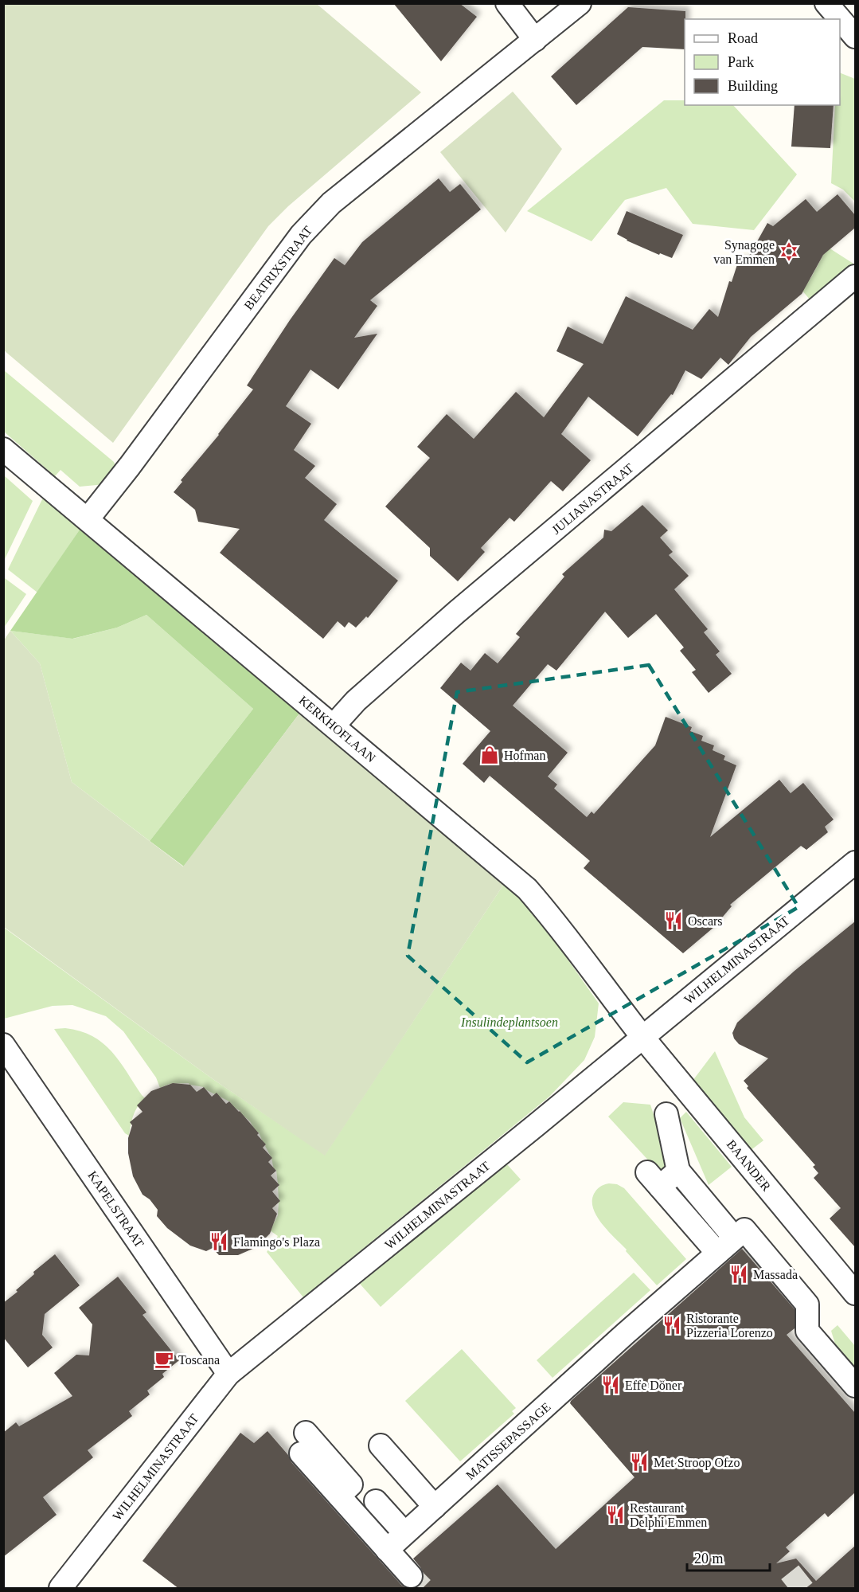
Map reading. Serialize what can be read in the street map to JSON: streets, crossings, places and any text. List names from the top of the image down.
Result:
{
  "streets": {
    "street": [
      "BEATRIXSTRAAT",
      "JULIANASTRAAT",
      "KERKHOFLAAN",
      "WILHELMINASTRAAT",
      "BAANDER",
      "KAPELSTRAAT",
      "MATISSEPASSAGE"
    ]
  },
  "crossings": [
    ["BEATRIXSTRAAT", "KERKHOFLAAN"],
    ["JULIANASTRAAT", "KERKHOFLAAN"],
    ["KERKHOFLAAN", "WILHELMINASTRAAT"],
    ["KERKHOFLAAN", "BAANDER"],
    ["WILHELMINASTRAAT", "BAANDER"],
    ["WILHELMINASTRAAT", "KAPELSTRAAT"]
  ],
  "parks": ["Insulindeplantsoen"],
  "places": {
    "synagogue": ["Synagoge van Emmen"],
    "shop": ["Hofman"],
    "restaurant": [
      "Oscars",
      "Flamingo's Plaza",
      "Massada",
      "Ristorante Pizzeria Lorenzo",
      "Effe Döner",
      "Met Stroop Ofzo",
      "Restaurant Delphi Emmen"
    ],
    "cafe": ["Toscana"]
  },
  "legend": ["Road", "Park", "Building"],
  "scale_bar": "20 m"
}
